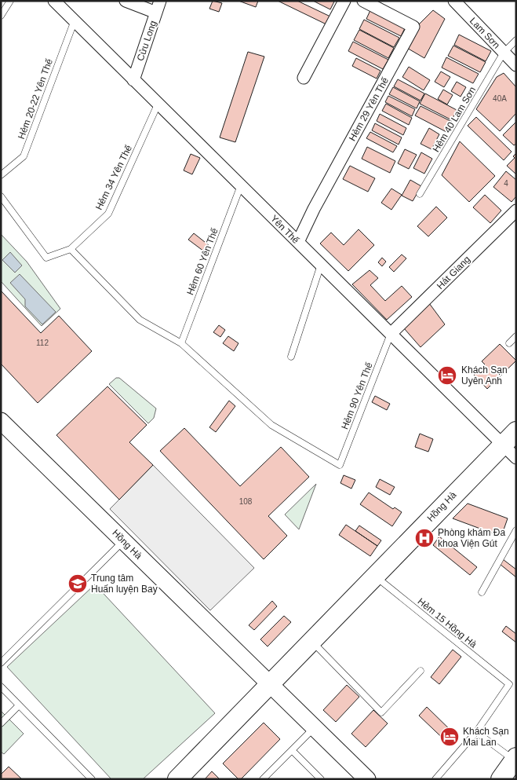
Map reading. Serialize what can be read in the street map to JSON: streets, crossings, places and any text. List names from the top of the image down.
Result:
{
  "streets": {
    "main road": ["Hồng Hà"],
    "street": [
      "Lam Sơn",
      "Cửu Long",
      "Hẻm 29 Yên Thế",
      "Yên Thế",
      "Hát Giang"
    ],
    "lane": [
      "Hẻm 20-22 Yên Thế",
      "Hẻm 40 Lam Sơn",
      "Hẻm 34 Yên Thế",
      "Hẻm 60 Yên Thế",
      "Hẻm 90 Yên Thế",
      "Hẻm 15 Hồng Hà"
    ]
  },
  "crossings": [
    ["Lam Sơn", "Hẻm 40 Lam Sơn"],
    ["Cửu Long", "Yên Thế"],
    ["Hẻm 20-22 Yên Thế", "Yên Thế"],
    ["Hẻm 29 Yên Thế", "Yên Thế"],
    ["Hẻm 34 Yên Thế", "Yên Thế"],
    ["Yên Thế", "Hẻm 60 Yên Thế"],
    ["Yên Thế", "Hát Giang"],
    ["Yên Thế", "Hẻm 90 Yên Thế"],
    ["Yên Thế", "Hồng Hà"],
    ["Hẻm 60 Yên Thế", "Hẻm 90 Yên Thế"],
    ["Hát Giang", "Hẻm 90 Yên Thế"],
    ["Hồng Hà", "Hẻm 15 Hồng Hà"]
  ],
  "places": {
    "hotel": ["Khách Sạn Uyên Anh", "Khách Sạn Mai Lan"],
    "hospital": ["Phòng khám Đa khoa Viện Gút"],
    "school or university": ["Trung tâm Huấn luyện Bay"]
  },
  "house_numbers": [
    "40A",
    "4",
    "112",
    "108"
  ]
}
